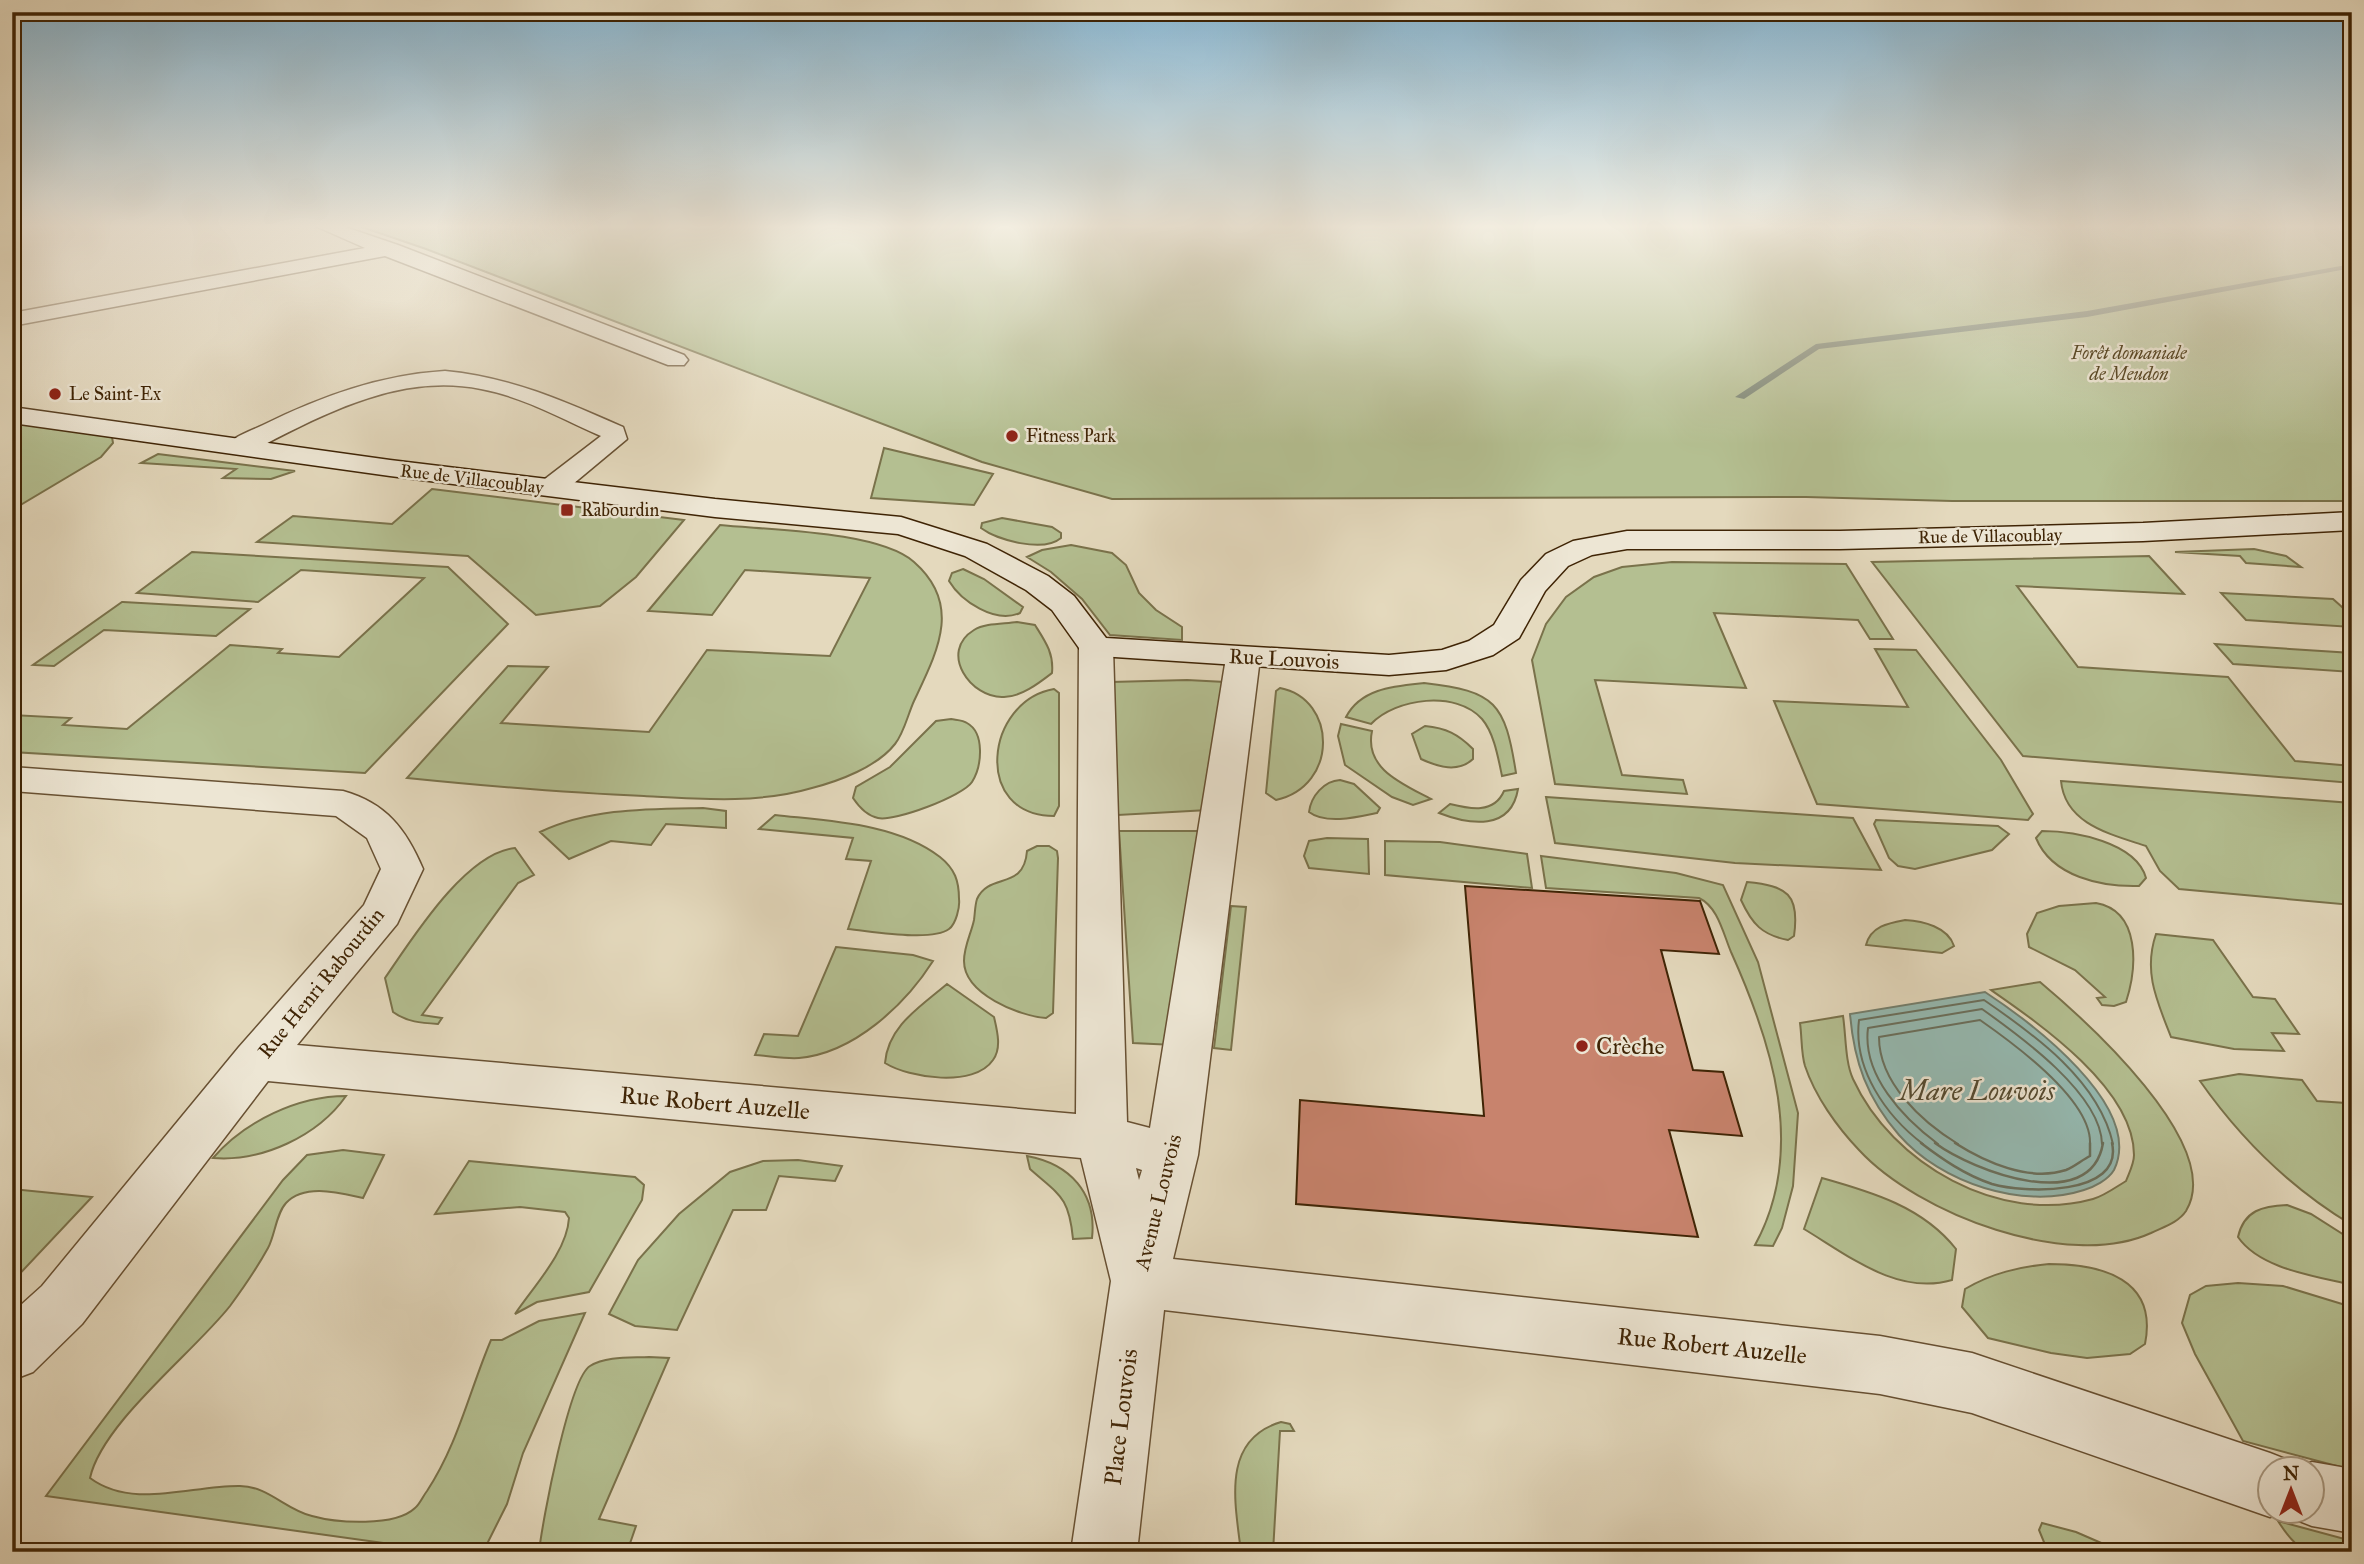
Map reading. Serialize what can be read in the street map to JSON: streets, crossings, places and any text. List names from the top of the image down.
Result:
{
  "streets": {
    "street": [
      "Rue de Villacoublay",
      "Rue Louvois",
      "Rue Henri Rabourdin",
      "Rue Robert Auzelle",
      "Avenue Louvois",
      "Place Louvois"
    ]
  },
  "crossings": [
    ["Rue de Villacoublay", "Rue Louvois"],
    ["Rue de Villacoublay", "Avenue Louvois"],
    ["Rue Louvois", "Avenue Louvois"],
    ["Rue Henri Rabourdin", "Rue Robert Auzelle"],
    ["Rue Robert Auzelle", "Avenue Louvois"],
    ["Rue Robert Auzelle", "Place Louvois"],
    ["Avenue Louvois", "Place Louvois"]
  ],
  "water": ["Mare Louvois"],
  "parks": ["Forêt domaniale de Meudon"],
  "places": {
    "other": ["Le Saint-Ex", "Fitness Park", "Crèche"],
    "transit": ["Rabourdin"]
  },
  "north": "top"
}
